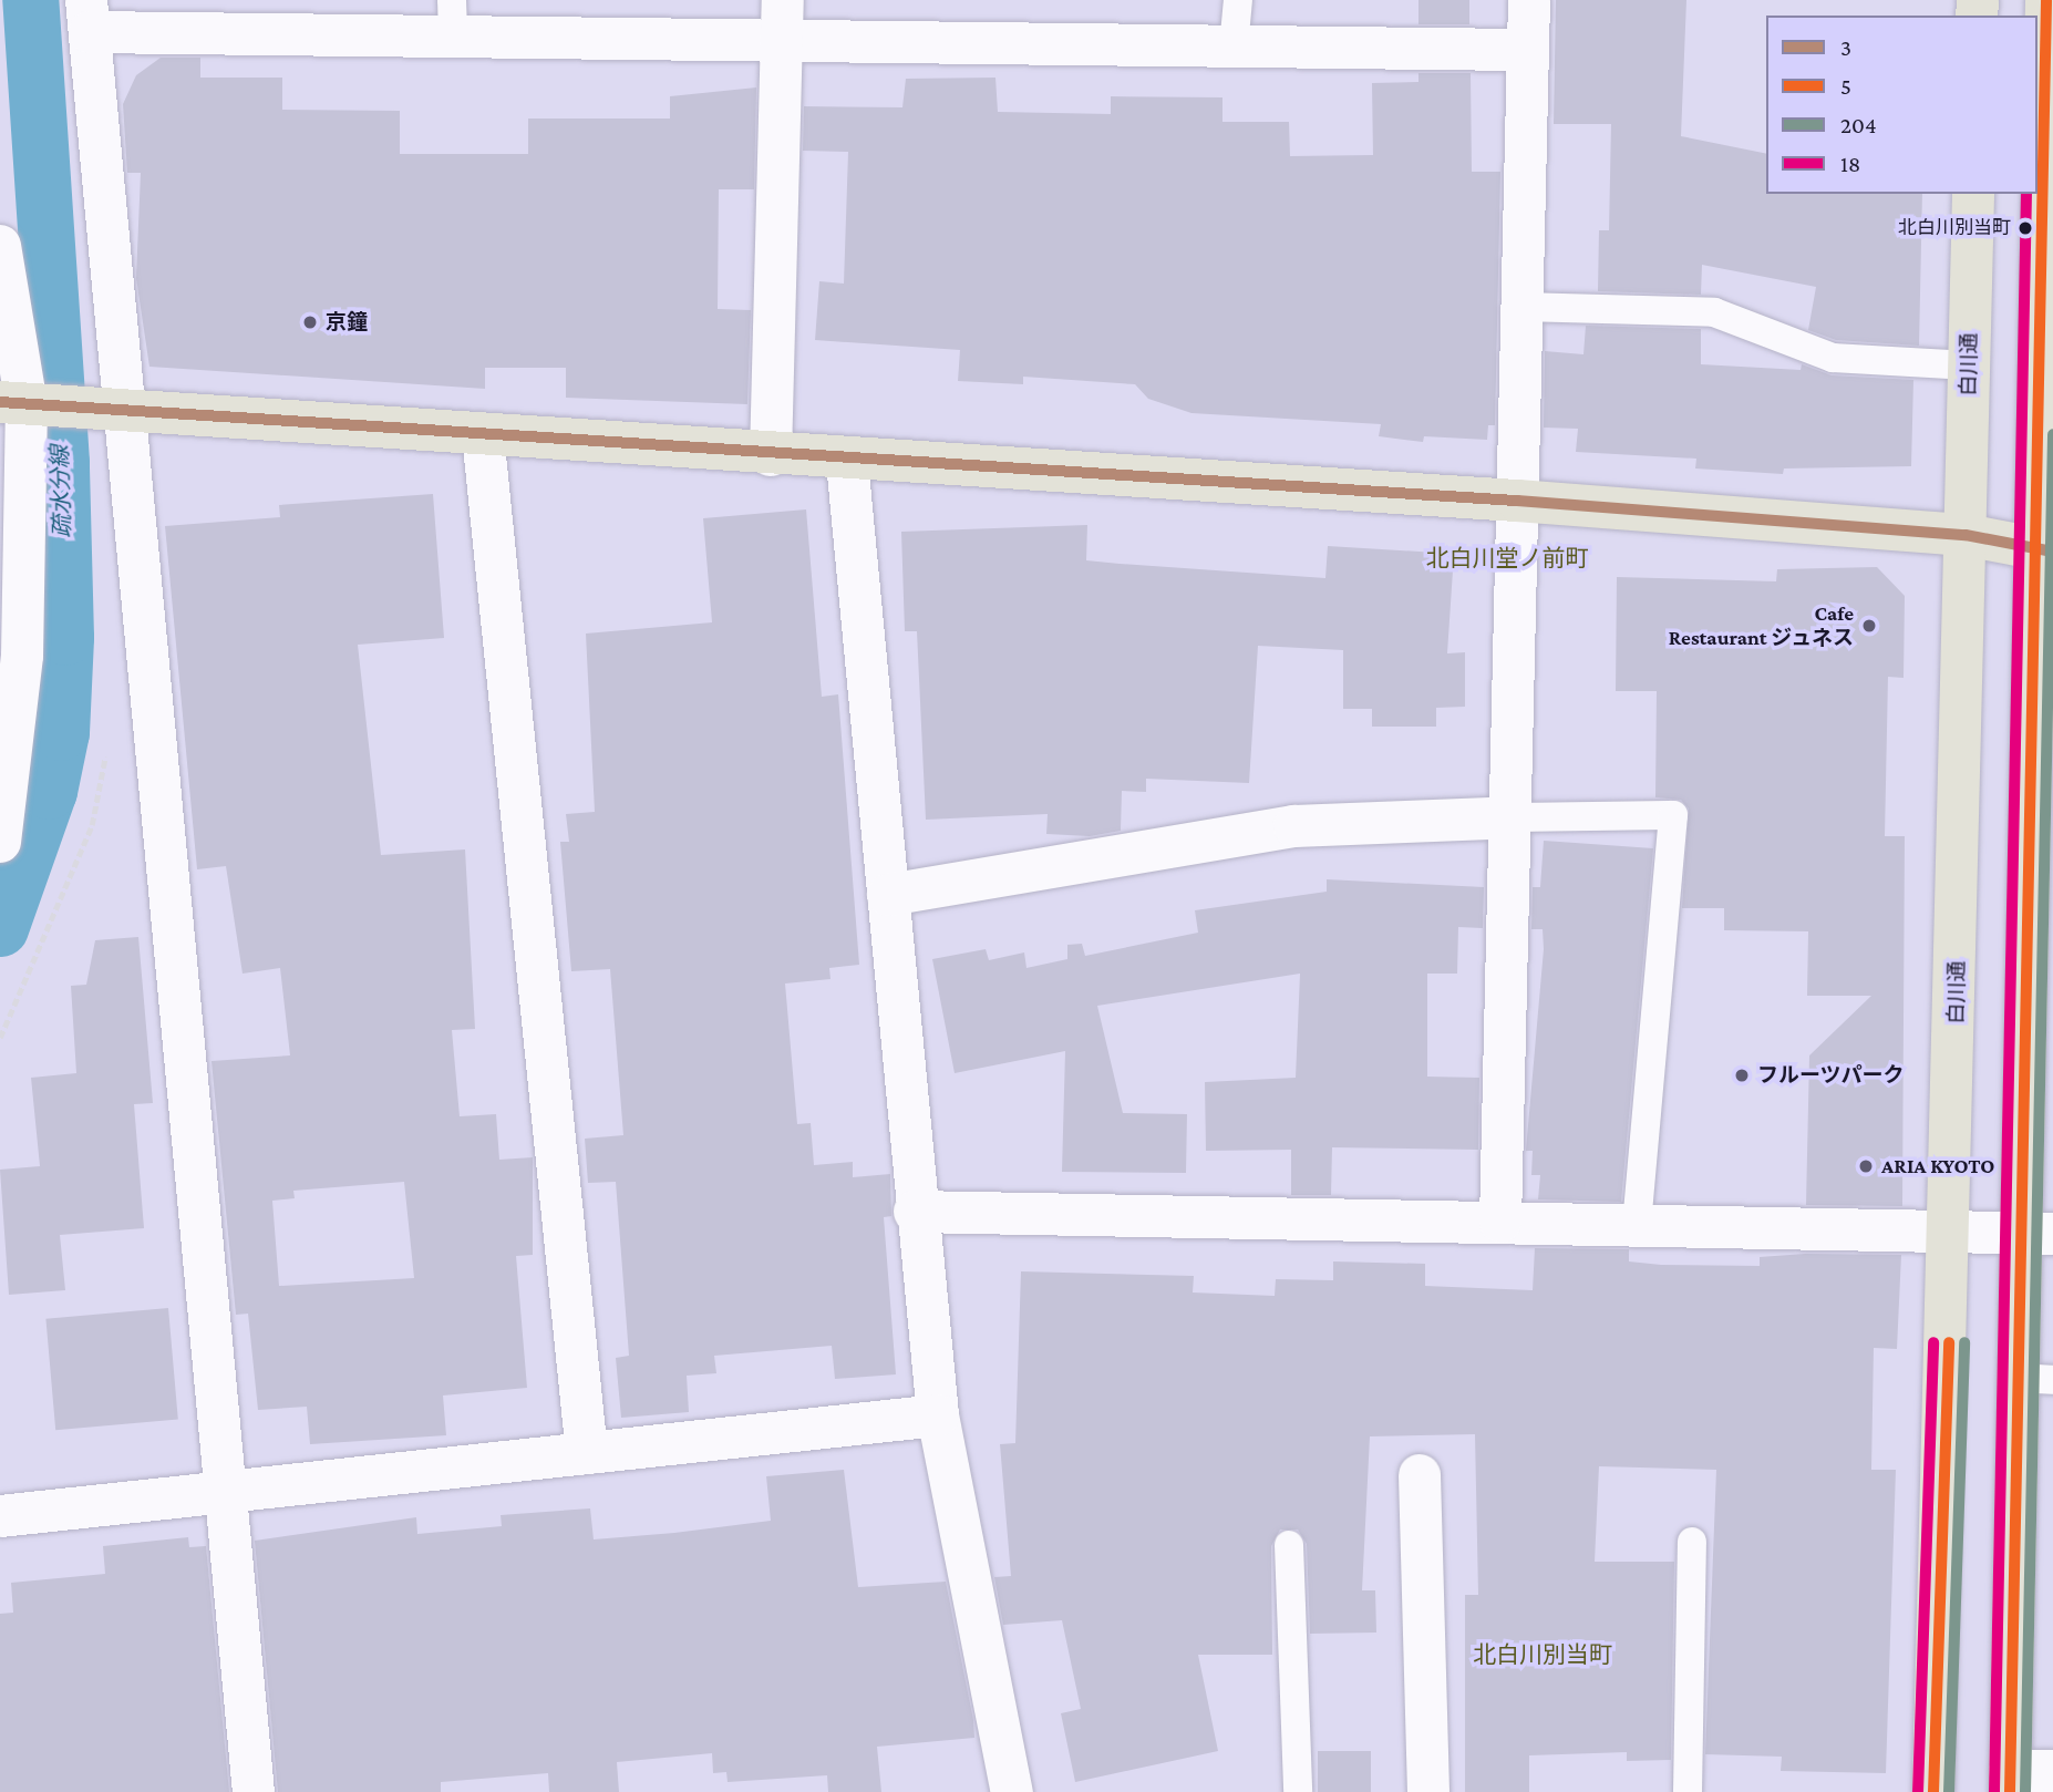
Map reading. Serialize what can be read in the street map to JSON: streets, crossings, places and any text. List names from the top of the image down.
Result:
{
  "streets": {
    "main road": ["白川通"]
  },
  "districts": ["北白川堂ノ前町", "北白川別当町"],
  "water": ["疏水分線"],
  "places": [
    "北白川別当町",
    "京鐘",
    "Cafe Restaurant ジュネス",
    "フルーツパーク",
    "ARIA KYOTO"
  ],
  "lines": [
    "transit line 5",
    "transit line 18",
    "transit line 3",
    "transit line 204"
  ],
  "legend": [
    "3",
    "5",
    "204",
    "18"
  ]
}
